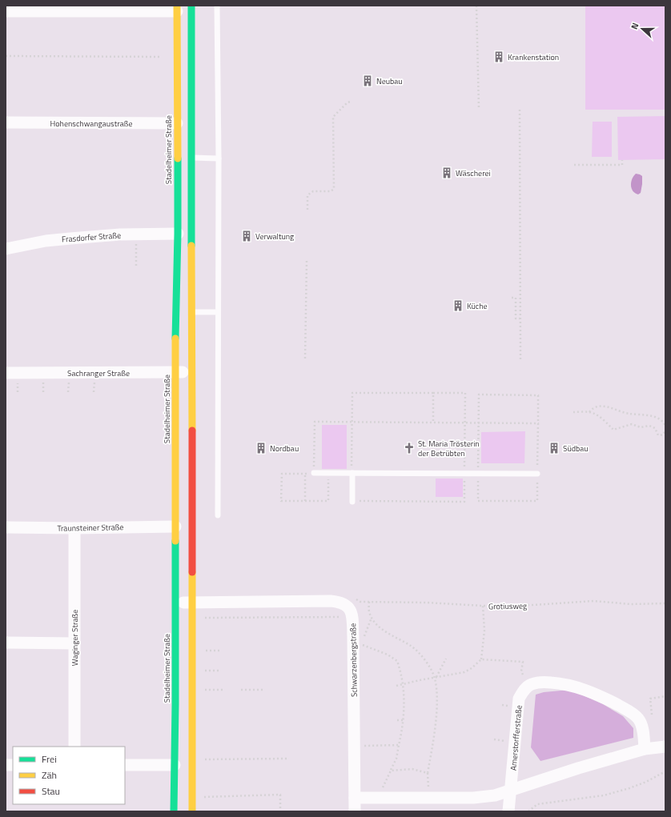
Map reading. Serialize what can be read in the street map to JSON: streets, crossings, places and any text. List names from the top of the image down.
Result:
{
  "streets": {
    "main road": ["Stadelheimer Straße"],
    "street": [
      "Hohenschwangaustraße",
      "Frasdorfer Straße",
      "Sachranger Straße",
      "Traunsteiner Straße",
      "Waginger Straße",
      "Schwarzenbergstraße",
      "Amerstorfferstraße"
    ],
    "path": ["Grotiusweg"]
  },
  "crossings": [
    ["Hohenschwangaustraße", "Stadelheimer Straße"],
    ["Stadelheimer Straße", "Frasdorfer Straße"],
    ["Stadelheimer Straße", "Sachranger Straße"],
    ["Stadelheimer Straße", "Traunsteiner Straße"],
    ["Stadelheimer Straße", "Schwarzenbergstraße"],
    ["Traunsteiner Straße", "Waginger Straße"]
  ],
  "places": {
    "building": [
      "Krankenstation",
      "Neubau",
      "Wäscherei",
      "Verwaltung",
      "Küche",
      "Nordbau",
      "Südbau"
    ],
    "church": ["St. Maria Trösterin der Betrübten"]
  },
  "legend": ["Frei", "Zäh", "Stau"],
  "north": "left"
}
